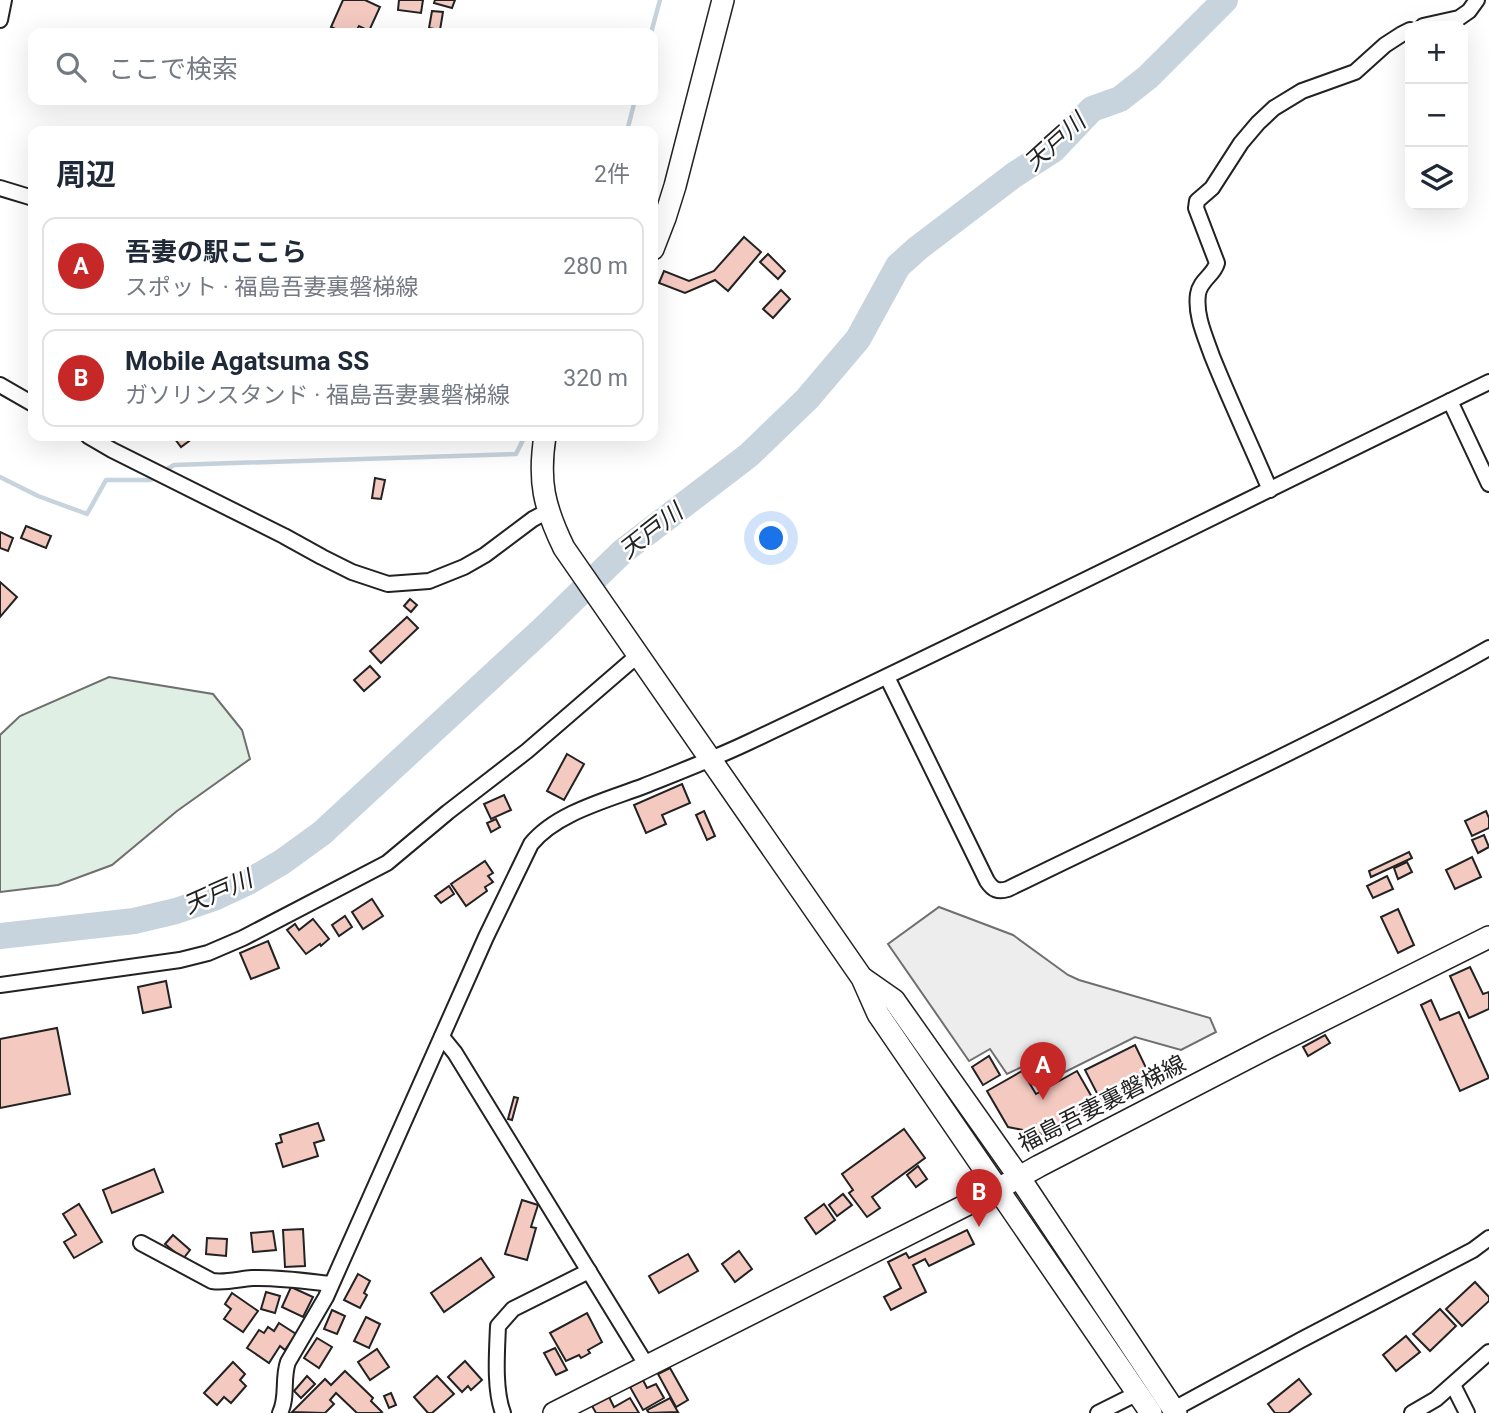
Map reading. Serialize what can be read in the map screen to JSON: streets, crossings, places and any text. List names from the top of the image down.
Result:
{
  "streets": {
    "main road": ["福島吾妻裏磐梯線"]
  },
  "water": ["天戸川"],
  "page": {
    "map_buttons": ["+", "−"],
    "search": "ここで検索",
    "heading": ["周辺", "2件"],
    "list": [
      {
        "mark": "A",
        "name": "吾妻の駅ここら",
        "note": "スポット · 福島吾妻裏磐梯線",
        "value": "280 m"
      },
      {
        "mark": "B",
        "name": "Mobile Agatsuma SS",
        "note": "ガソリンスタンド · 福島吾妻裏磐梯線",
        "value": "320 m"
      }
    ],
    "pins": ["A", "B"]
  }
}
